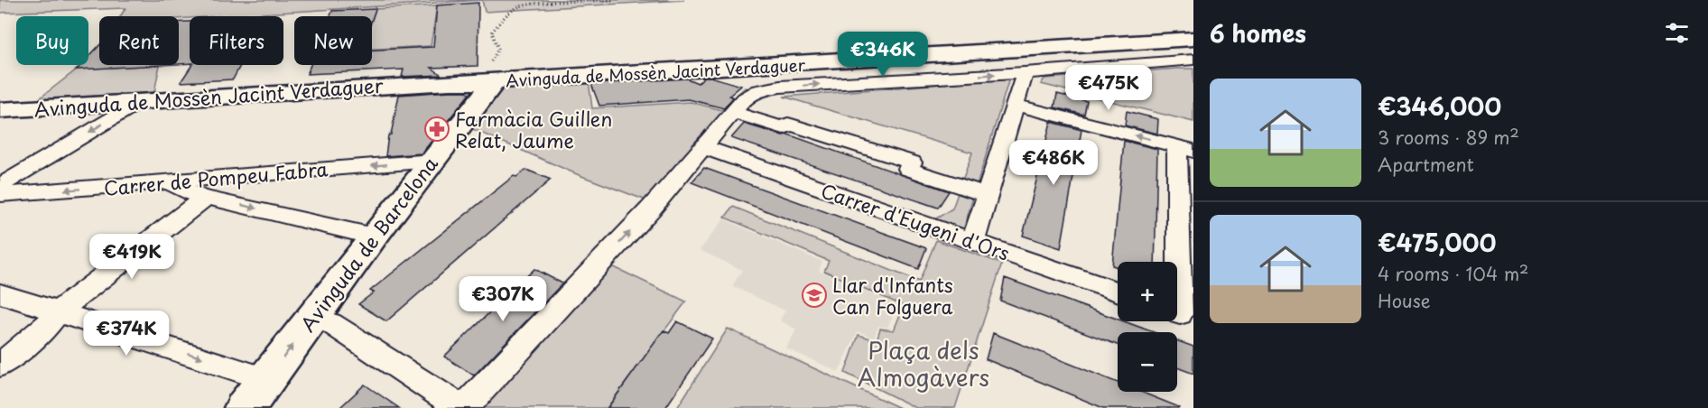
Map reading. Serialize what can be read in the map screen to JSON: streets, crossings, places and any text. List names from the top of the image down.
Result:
{
  "streets": {
    "main road": ["Avinguda de Mossèn Jacint Verdaguer", "Avinguda de Barcelona"],
    "street": ["Carrer de Pompeu Fabra", "Carrer d'Eugeni d'Ors"]
  },
  "crossings": [
    ["Avinguda de Mossèn Jacint Verdaguer", "Avinguda de Barcelona"],
    ["Carrer de Pompeu Fabra", "Avinguda de Barcelona"]
  ],
  "parks": ["Plaça dels Almogàvers"],
  "places": {
    "pharmacy": ["Farmàcia Guillen Relat, Jaume"],
    "school or university": ["Llar d'Infants Can Folguera"]
  },
  "page": {
    "heading": "6 homes",
    "chip": [
      "Buy",
      "Rent",
      "Filters",
      "New"
    ],
    "price": [
      "€346K",
      "€475K",
      "€486K",
      "€419K",
      "€307K",
      "€374K"
    ],
    "list": [
      {
        "name": "€346,000",
        "note": "3 rooms · 89 m² · Apartment"
      },
      {
        "name": "€475,000",
        "note": "4 rooms · 104 m² · House"
      }
    ],
    "map_buttons": ["+", "−"]
  }
}
